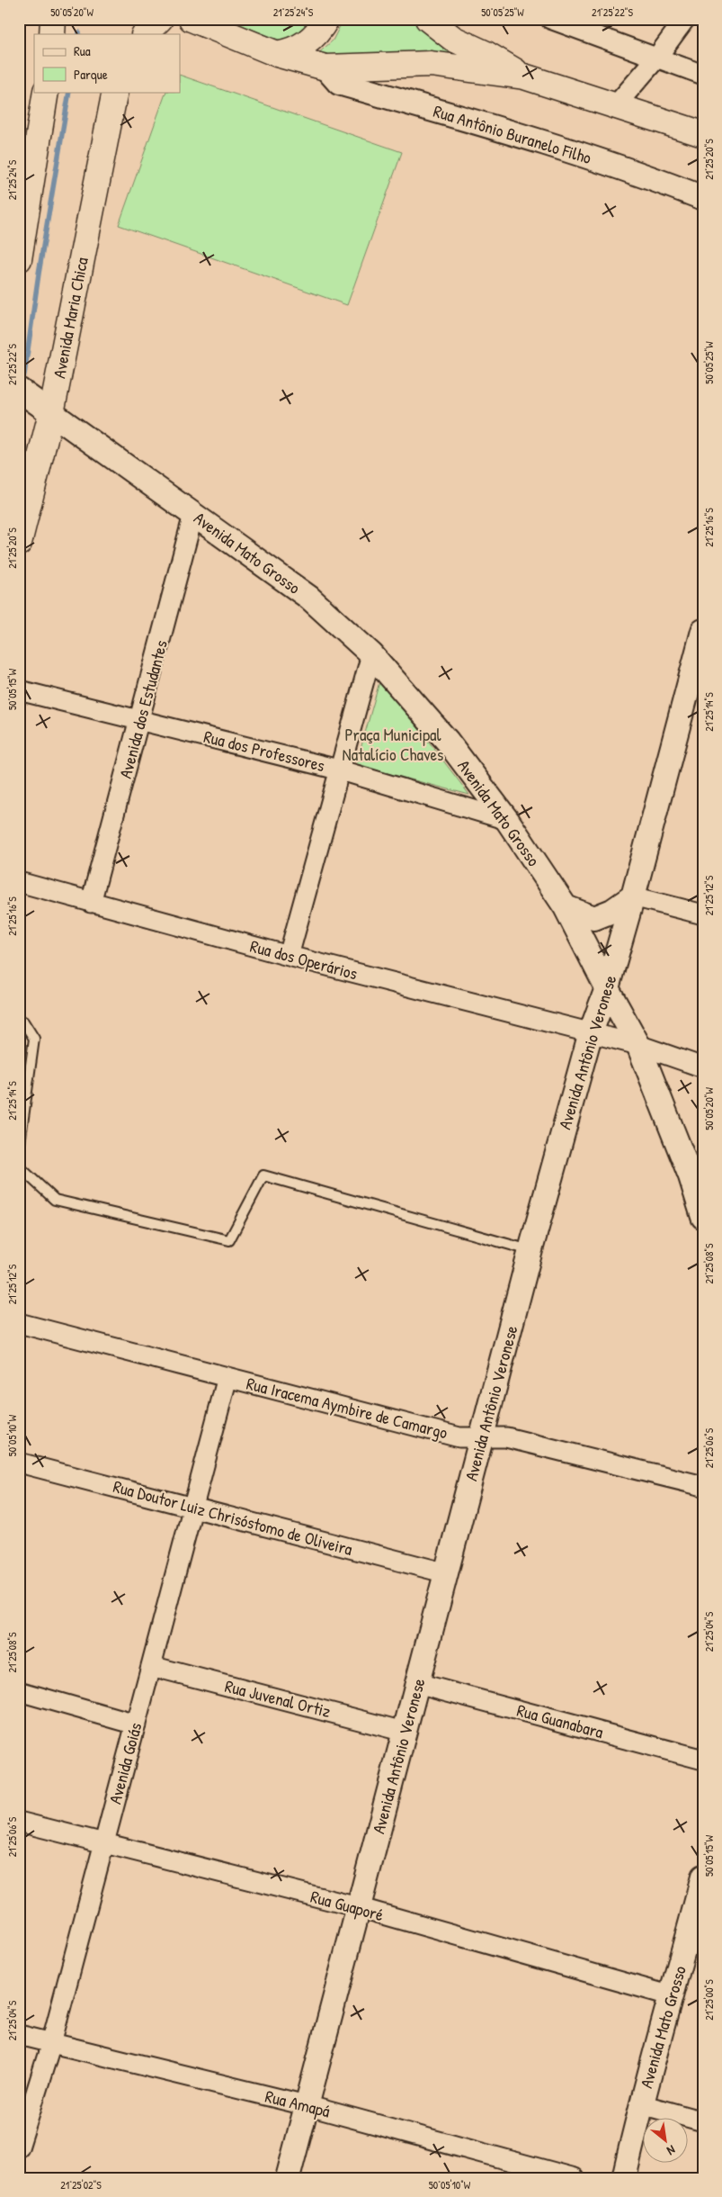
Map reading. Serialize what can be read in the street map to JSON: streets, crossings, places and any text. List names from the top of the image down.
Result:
{
  "streets": {
    "main road": ["Avenida Maria Chica"],
    "street": [
      "Rua Antônio Buranelo Filho",
      "Avenida Mato Grosso",
      "Avenida dos Estudantes",
      "Rua dos Professores",
      "Rua dos Operários",
      "Avenida Antônio Veronese",
      "Rua Iracema Aymbire de Camargo",
      "Rua Doutor Luiz Chrisóstomo de Oliveira",
      "Rua Juvenal Ortiz",
      "Rua Guanabara",
      "Avenida Goiás",
      "Rua Guaporé",
      "Rua Amapá"
    ]
  },
  "crossings": [
    ["Avenida Maria Chica", "Avenida Mato Grosso"],
    ["Avenida Mato Grosso", "Avenida dos Estudantes"],
    ["Avenida Mato Grosso", "Rua dos Professores"],
    ["Avenida Mato Grosso", "Rua dos Operários"],
    ["Avenida Mato Grosso", "Avenida Antônio Veronese"],
    ["Avenida Mato Grosso", "Rua Guaporé"],
    ["Avenida dos Estudantes", "Rua dos Professores"],
    ["Avenida dos Estudantes", "Rua dos Operários"],
    ["Rua dos Operários", "Avenida Antônio Veronese"],
    ["Avenida Antônio Veronese", "Rua Iracema Aymbire de Camargo"],
    ["Avenida Antônio Veronese", "Rua Doutor Luiz Chrisóstomo de Oliveira"],
    ["Avenida Antônio Veronese", "Rua Juvenal Ortiz"],
    ["Avenida Antônio Veronese", "Rua Guanabara"],
    ["Avenida Antônio Veronese", "Rua Guaporé"],
    ["Avenida Antônio Veronese", "Rua Amapá"],
    ["Rua Iracema Aymbire de Camargo", "Avenida Goiás"],
    ["Rua Doutor Luiz Chrisóstomo de Oliveira", "Avenida Goiás"],
    ["Rua Juvenal Ortiz", "Avenida Goiás"],
    ["Avenida Goiás", "Rua Guaporé"],
    ["Avenida Goiás", "Rua Amapá"]
  ],
  "parks": ["Praça Municipal Natalício Chaves"],
  "legend": ["Rua", "Parque"],
  "north": "bottom right",
  "coordinates": [
    "50°05'20\"W",
    "21°25'24\"S",
    "50°05'25\"W",
    "21°25'22\"S",
    "21°25'20\"S",
    "21°25'16\"S",
    "50°05'15\"W",
    "21°25'14\"S",
    "21°25'12\"S",
    "21°25'08\"S",
    "50°05'10\"W",
    "21°25'06\"S",
    "21°25'04\"S",
    "21°25'00\"S",
    "21°25'02\"S"
  ]
}
